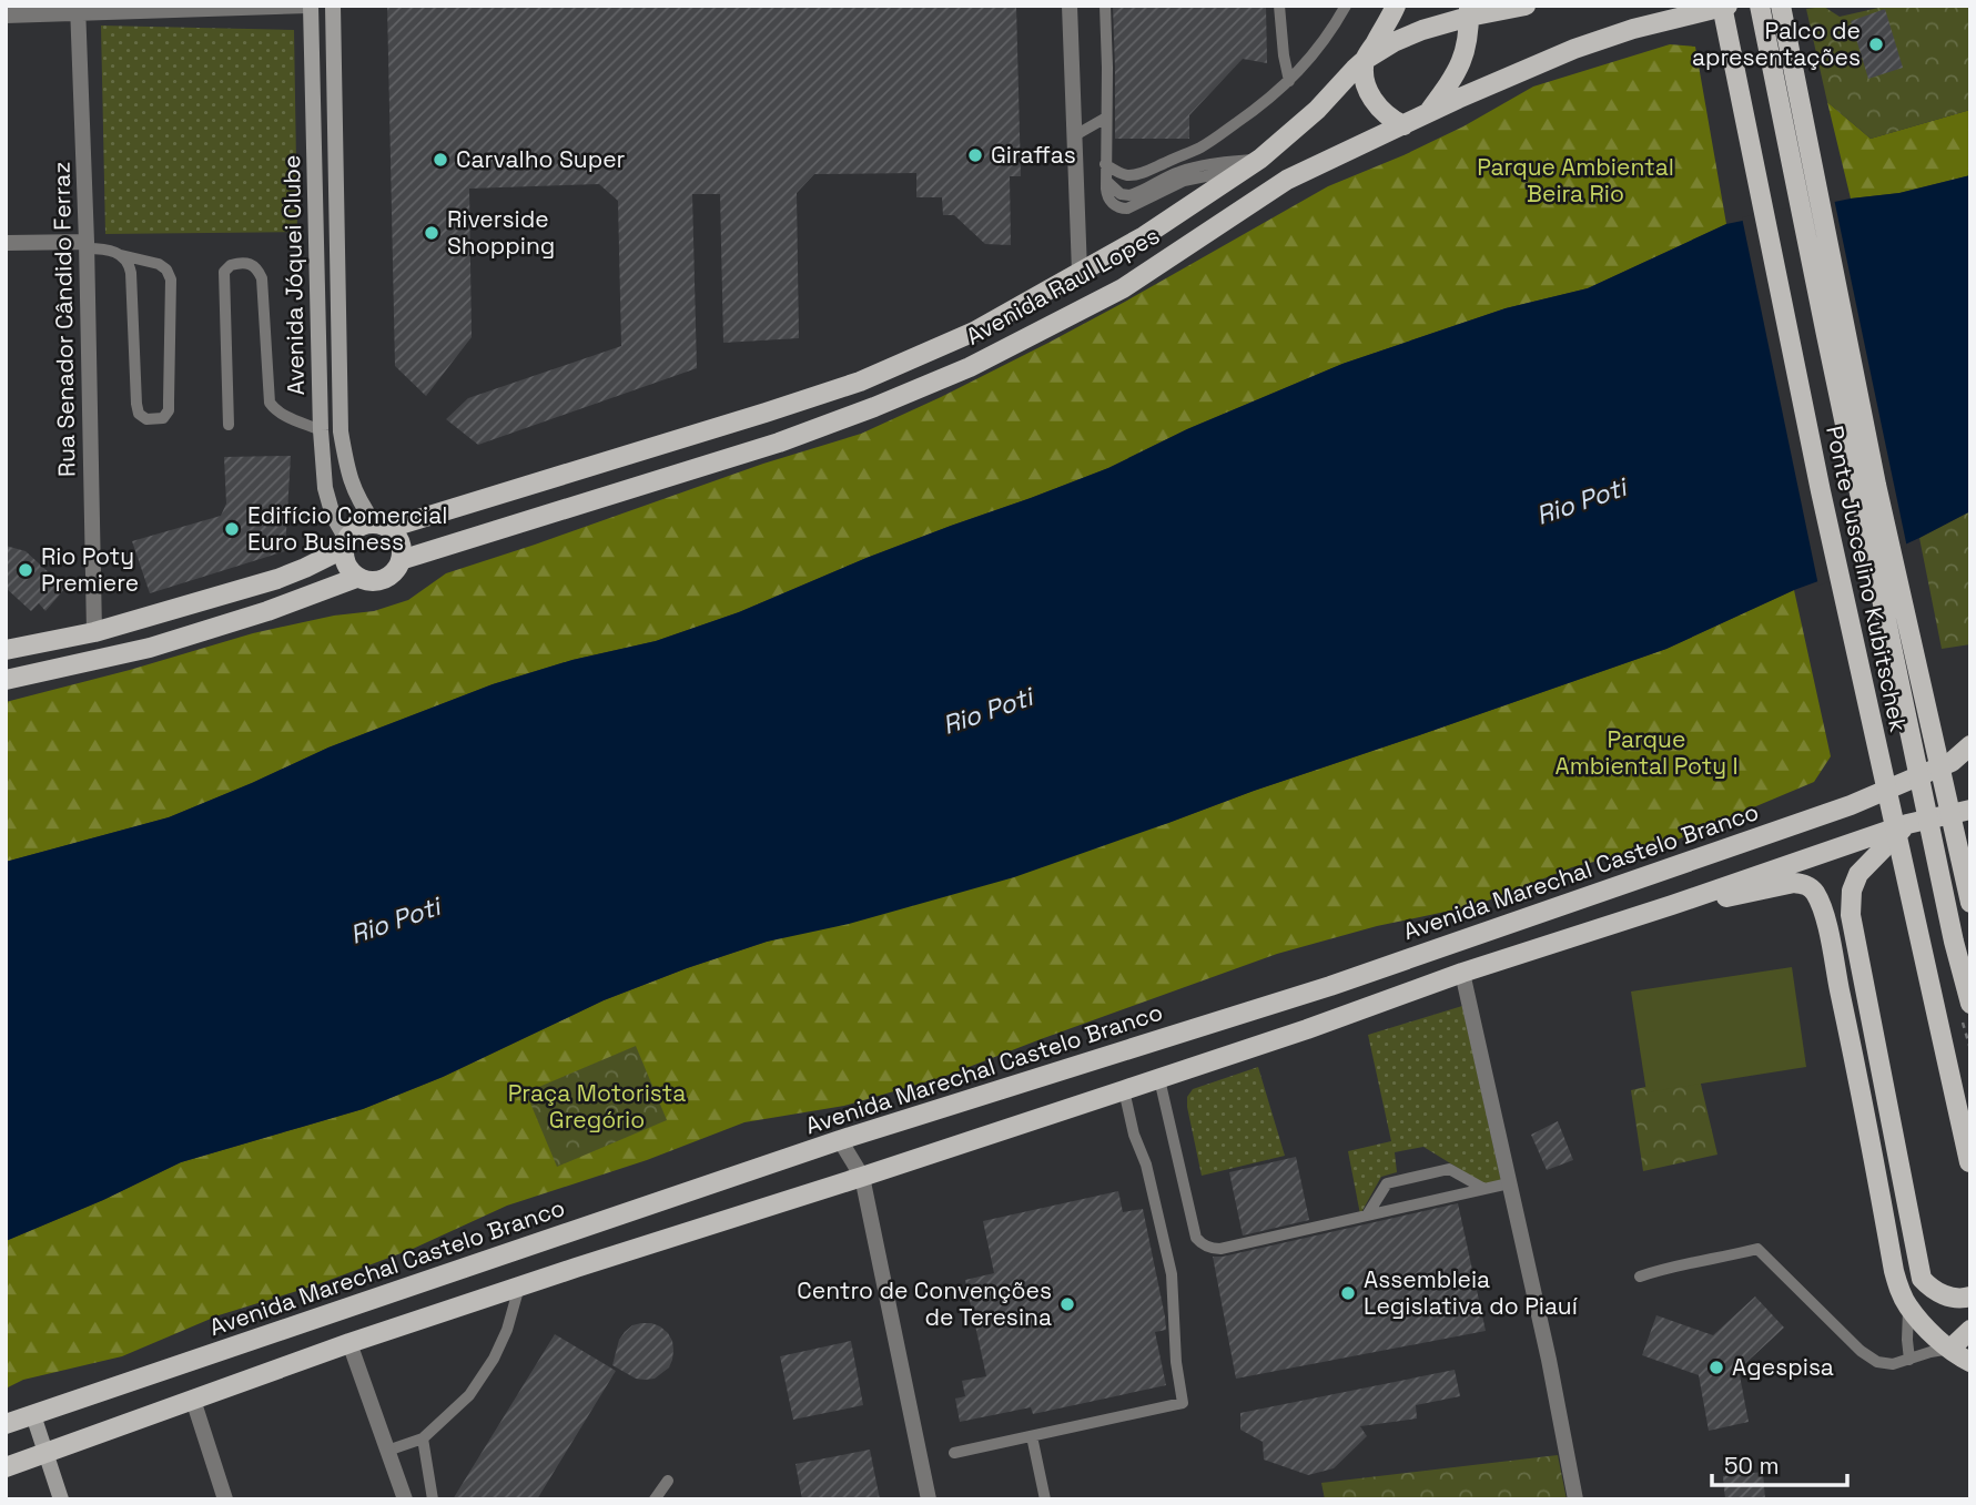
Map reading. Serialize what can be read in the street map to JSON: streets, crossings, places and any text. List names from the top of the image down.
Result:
{
  "streets": {
    "main road": [
      "Avenida Jóquei Clube",
      "Avenida Raul Lopes",
      "Ponte Juscelino Kubitschek",
      "Avenida Marechal Castelo Branco"
    ],
    "street": ["Rua Senador Cândido Ferraz"]
  },
  "crossings": [
    ["Avenida Jóquei Clube", "Avenida Raul Lopes"],
    ["Avenida Raul Lopes", "Ponte Juscelino Kubitschek"]
  ],
  "water": ["Rio Poti"],
  "parks": ["Parque Ambiental Beira Rio", "Parque Ambiental Poty I", "Praça Motorista Gregório"],
  "places": [
    "Palco de apresentações",
    "Giraffas",
    "Carvalho Super",
    "Riverside Shopping",
    "Edifício Comercial Euro Business",
    "Rio Poty Premiere",
    "Assembleia Legislativa do Piauí",
    "Centro de Convenções de Teresina",
    "Agespisa"
  ],
  "scale_bar": "50 m"
}
